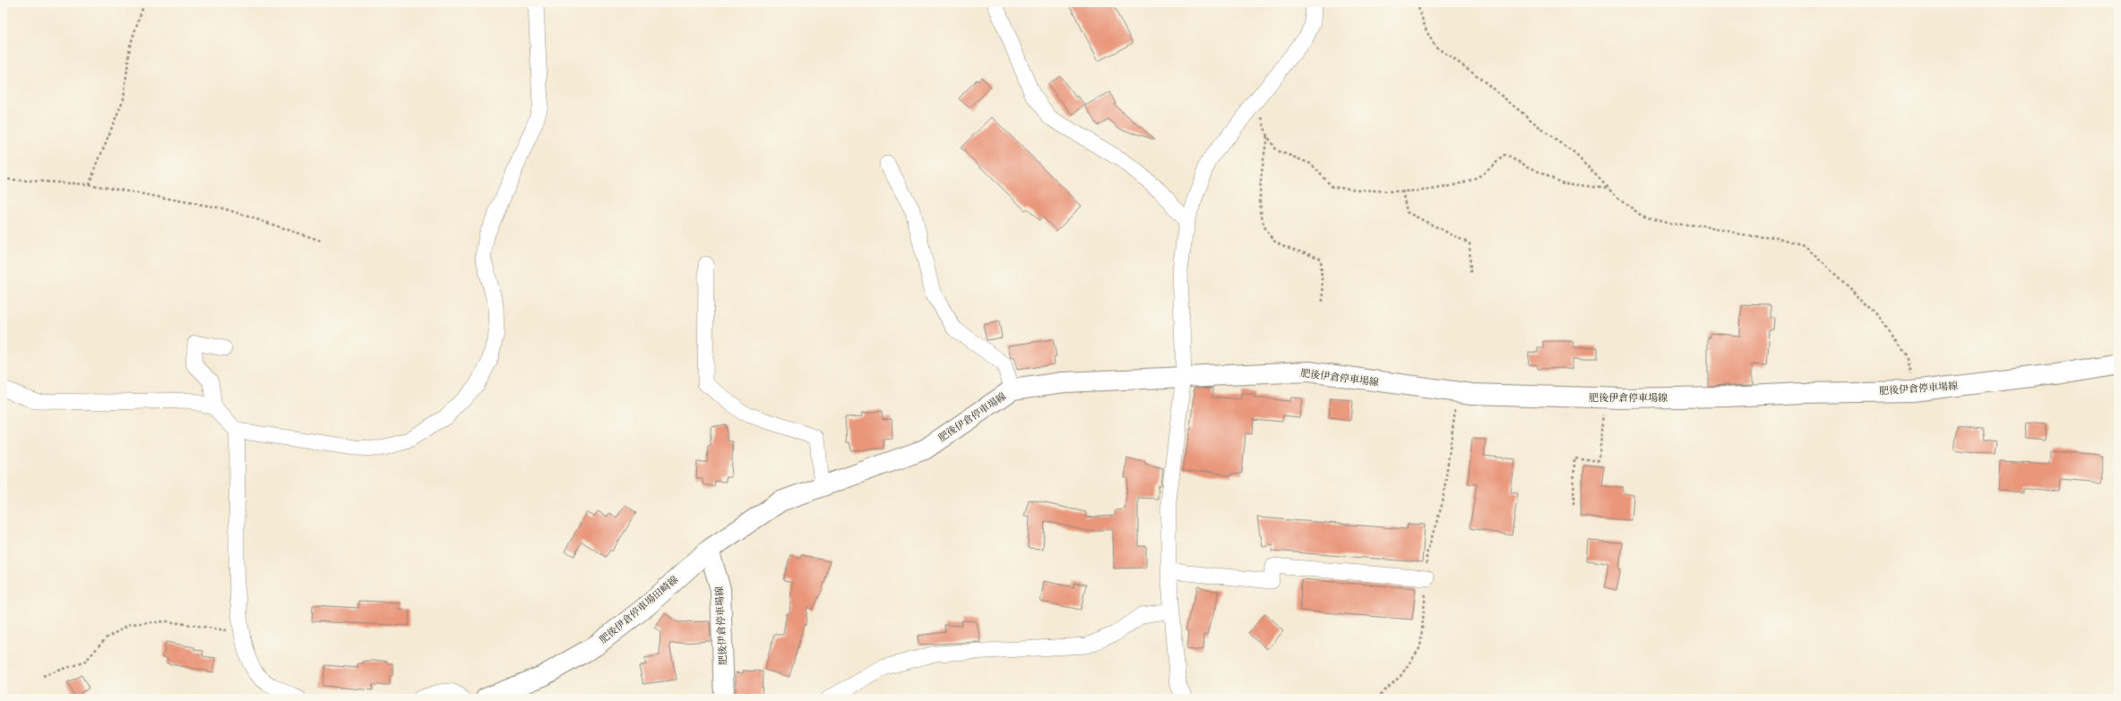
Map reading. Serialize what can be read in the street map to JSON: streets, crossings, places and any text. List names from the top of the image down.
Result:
{
  "streets": {
    "main road": ["肥後伊倉停車場線", "肥後伊倉停車場田崎線"]
  },
  "crossings": [
    ["肥後伊倉停車場線", "肥後伊倉停車場田崎線"]
  ]
}
